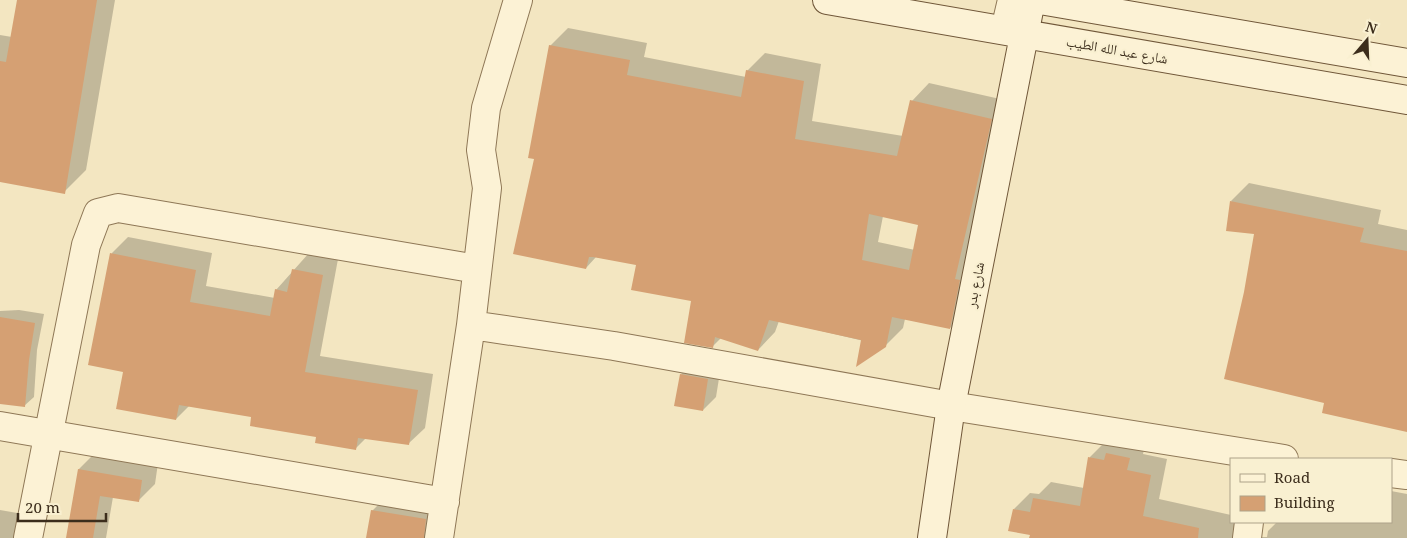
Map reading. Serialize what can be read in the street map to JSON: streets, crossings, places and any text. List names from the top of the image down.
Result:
{
  "streets": {
    "street": ["شارع عبد الله الطيب", "شارع بدر"]
  },
  "crossings": [
    ["شارع عبد الله الطيب", "شارع بدر"]
  ],
  "legend": ["Road", "Building"],
  "scale_bar": "20 m",
  "north": "top"
}
